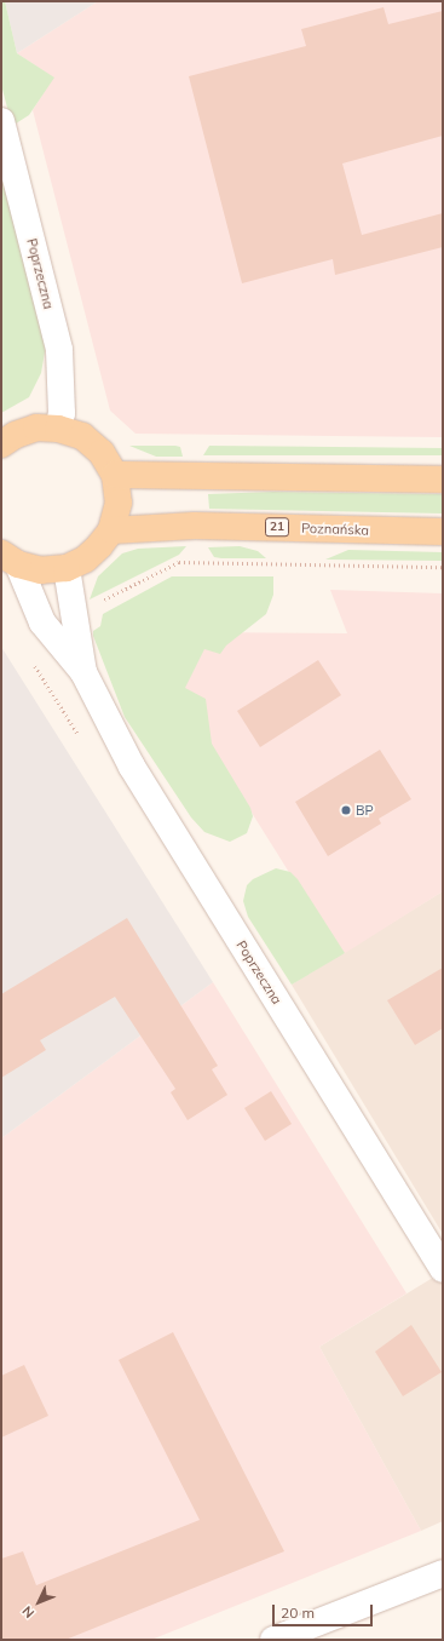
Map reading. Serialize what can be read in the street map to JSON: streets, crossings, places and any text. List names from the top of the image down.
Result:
{
  "streets": {
    "main road": ["21", "Poznańska"],
    "street": ["Poprzeczna"]
  },
  "places": ["BP"],
  "scale_bar": "20 m",
  "north": "bottom left"
}
